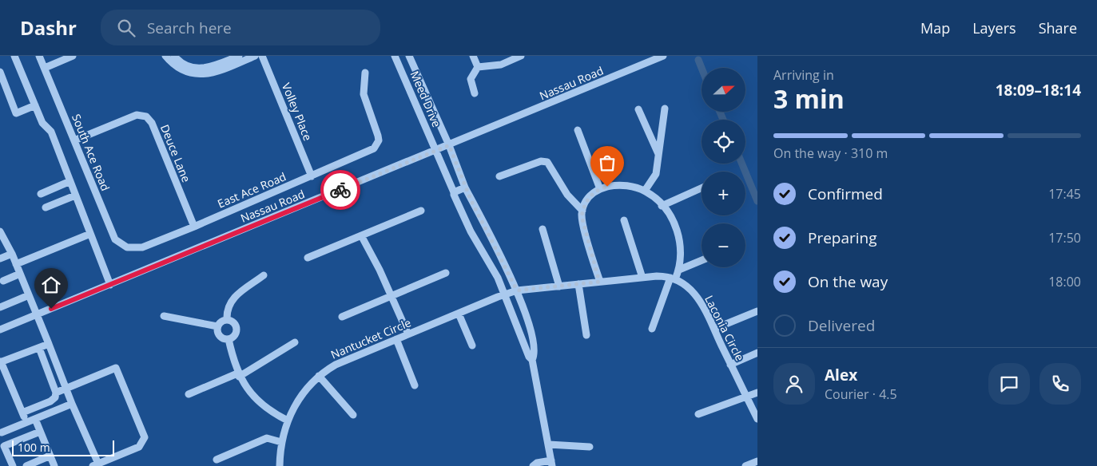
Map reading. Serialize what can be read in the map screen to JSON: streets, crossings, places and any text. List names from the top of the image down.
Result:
{
  "streets": {
    "street": [
      "Nassau Road",
      "Meed Drive",
      "Volley Place",
      "South Ace Road",
      "Deuce Lane",
      "East Ace Road",
      "Laconia Circle",
      "Nantucket Circle"
    ]
  },
  "crossings": [
    ["Nassau Road", "Meed Drive"],
    ["Meed Drive", "Nantucket Circle"],
    ["Volley Place", "East Ace Road"],
    ["South Ace Road", "Deuce Lane"],
    ["South Ace Road", "East Ace Road"],
    ["Deuce Lane", "East Ace Road"]
  ],
  "scale_bar": "100 m",
  "north": "right",
  "page": {
    "header": "Dashr",
    "search": "Search here",
    "nav": ["Map", "Layers", "Share"],
    "heading": ["3 min", "Arriving in", "18:09–18:14"],
    "panel": ["Alex", "Courier · 4.5"],
    "map_buttons": ["+", "−"],
    "bar": "On the way · 310 m",
    "list": [
      ["Confirmed", "17:45"],
      ["Preparing", "17:50"],
      ["On the way", "18:00"],
      "Delivered"
    ],
    "scale": "100 m"
  }
}
